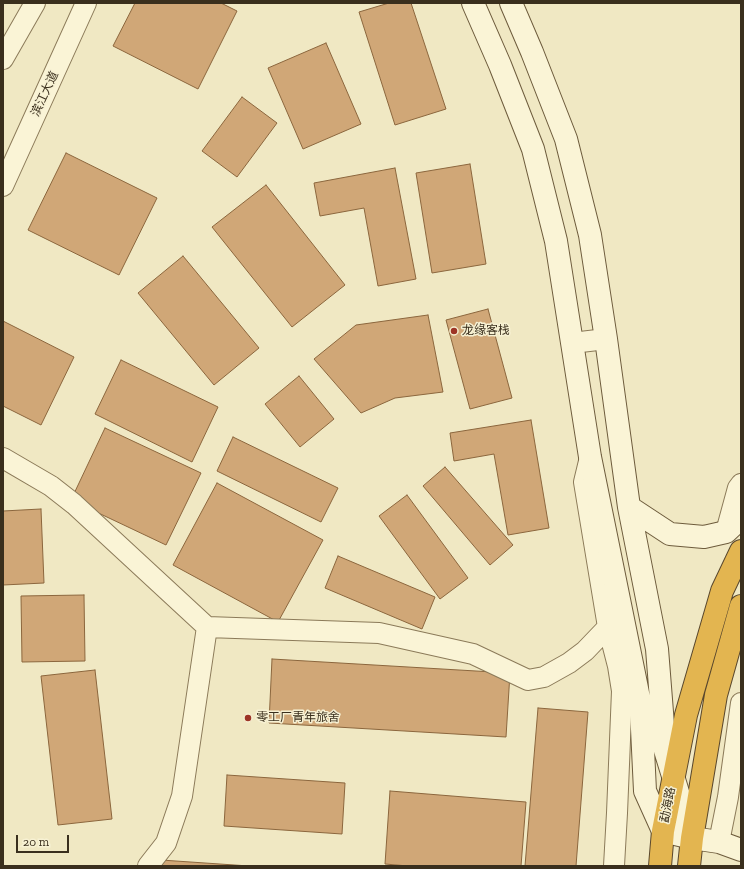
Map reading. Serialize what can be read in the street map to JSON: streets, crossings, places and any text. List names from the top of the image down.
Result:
{
  "streets": {
    "highway": ["勐海路"],
    "street": ["滨江大道"]
  },
  "places": ["龙缘客栈", "零工厂青年旅舍"],
  "scale_bar": "20 m"
}
